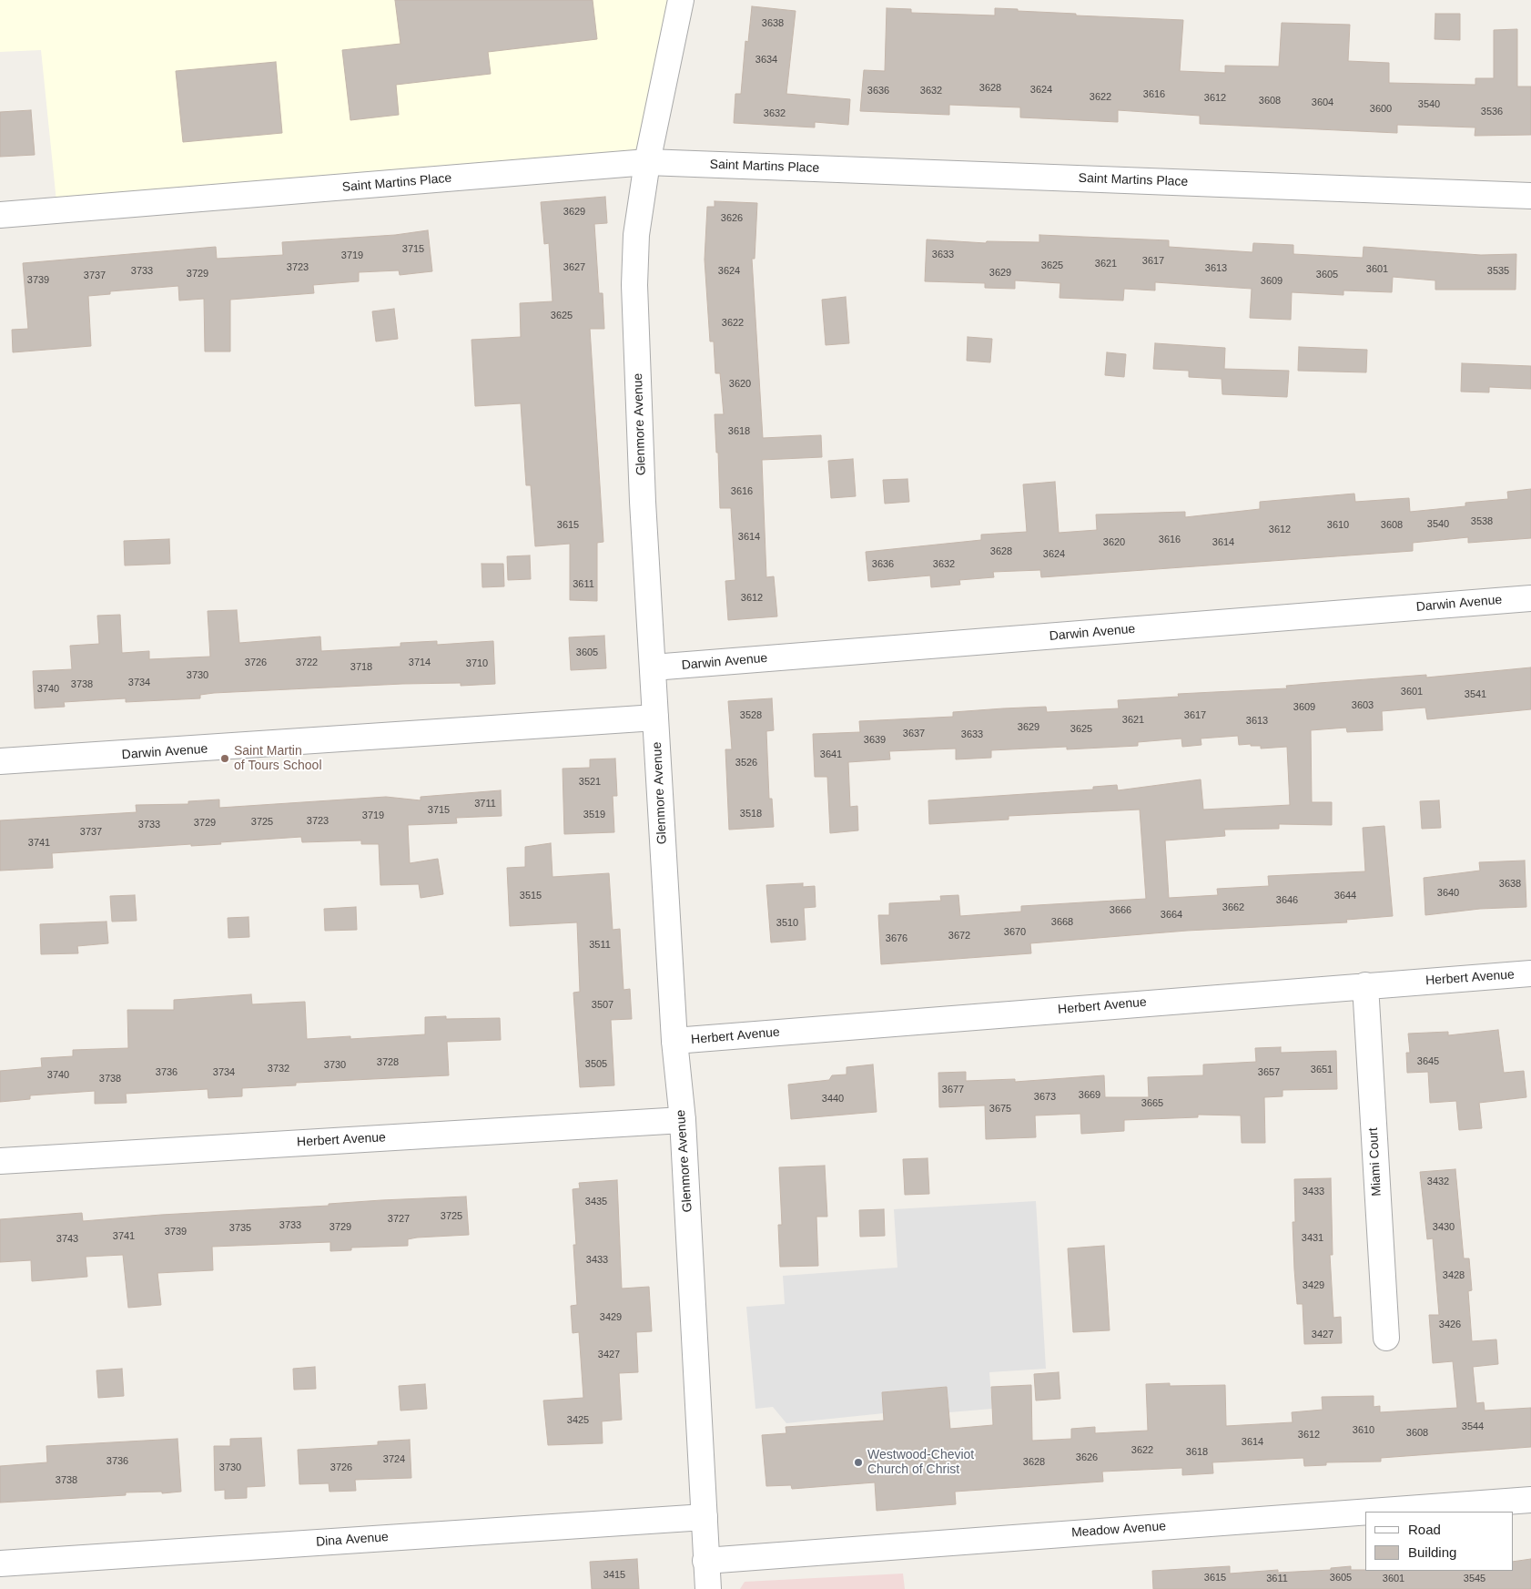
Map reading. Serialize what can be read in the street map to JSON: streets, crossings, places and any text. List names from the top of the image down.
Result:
{
  "streets": {
    "street": [
      "Saint Martins Place",
      "Glenmore Avenue",
      "Darwin Avenue",
      "Herbert Avenue",
      "Miami Court",
      "Meadow Avenue",
      "Dina Avenue"
    ]
  },
  "crossings": [
    ["Saint Martins Place", "Glenmore Avenue"],
    ["Glenmore Avenue", "Darwin Avenue"],
    ["Glenmore Avenue", "Herbert Avenue"],
    ["Glenmore Avenue", "Meadow Avenue"],
    ["Glenmore Avenue", "Dina Avenue"],
    ["Herbert Avenue", "Miami Court"]
  ],
  "places": ["Saint Martin of Tours School", "Westwood-Cheviot Church of Christ"],
  "house_numbers": [
    "3638",
    "3634",
    "3628",
    "3624",
    "3636",
    "3632",
    "3616",
    "3622",
    "3612",
    "3608",
    "3604",
    "3540",
    "3600",
    "3536",
    "3632",
    "3629",
    "3626",
    "3715",
    "3633",
    "3719",
    "3617",
    "3621",
    "3625",
    "3723",
    "3627",
    "3613",
    "3601",
    "3733",
    "3624",
    "3535",
    "3629",
    "3729",
    "3605",
    "3737",
    "3739",
    "3609",
    "3625",
    "3622",
    "3620",
    "3618",
    "3616",
    "3538",
    "3540",
    "3615",
    "3610",
    "3608",
    "3612",
    "3614",
    "3616",
    "3620",
    "3614",
    "3628",
    "3624",
    "3636",
    "3632",
    "3611",
    "3612",
    "3605",
    "3726",
    "3722",
    "3714",
    "3710",
    "3718",
    "3730",
    "3734",
    "3738",
    "3740",
    "3601",
    "3541",
    "3603",
    "3609",
    "3528",
    "3617",
    "3621",
    "3613",
    "3629",
    "3625",
    "3637",
    "3633",
    "3639",
    "3641",
    "3526",
    "3521",
    "3711",
    "3715",
    "3518",
    "3519",
    "3719",
    "3723",
    "3725",
    "3729",
    "3733",
    "3737",
    "3741",
    "3638",
    "3640",
    "3515",
    "3644",
    "3646",
    "3662",
    "3666",
    "3664",
    "3668",
    "3510",
    "3670",
    "3672",
    "3676",
    "3511",
    "3507",
    "3645",
    "3728",
    "3505",
    "3730",
    "3732",
    "3651",
    "3736",
    "3734",
    "3657",
    "3740",
    "3738",
    "3677",
    "3669",
    "3673",
    "3440",
    "3665",
    "3675",
    "3432",
    "3433",
    "3435",
    "3725",
    "3727",
    "3733",
    "3729",
    "3430",
    "3735",
    "3739",
    "3741",
    "3431",
    "3743",
    "3433",
    "3428",
    "3429",
    "3429",
    "3426",
    "3427",
    "3427",
    "3425",
    "3544",
    "3610",
    "3608",
    "3612",
    "3614",
    "3622",
    "3618",
    "3626",
    "3724",
    "3736",
    "3628",
    "3730",
    "3726",
    "3738",
    "3415",
    "3615",
    "3605",
    "3611",
    "3601",
    "3545"
  ],
  "legend": ["Road", "Building"]
}
